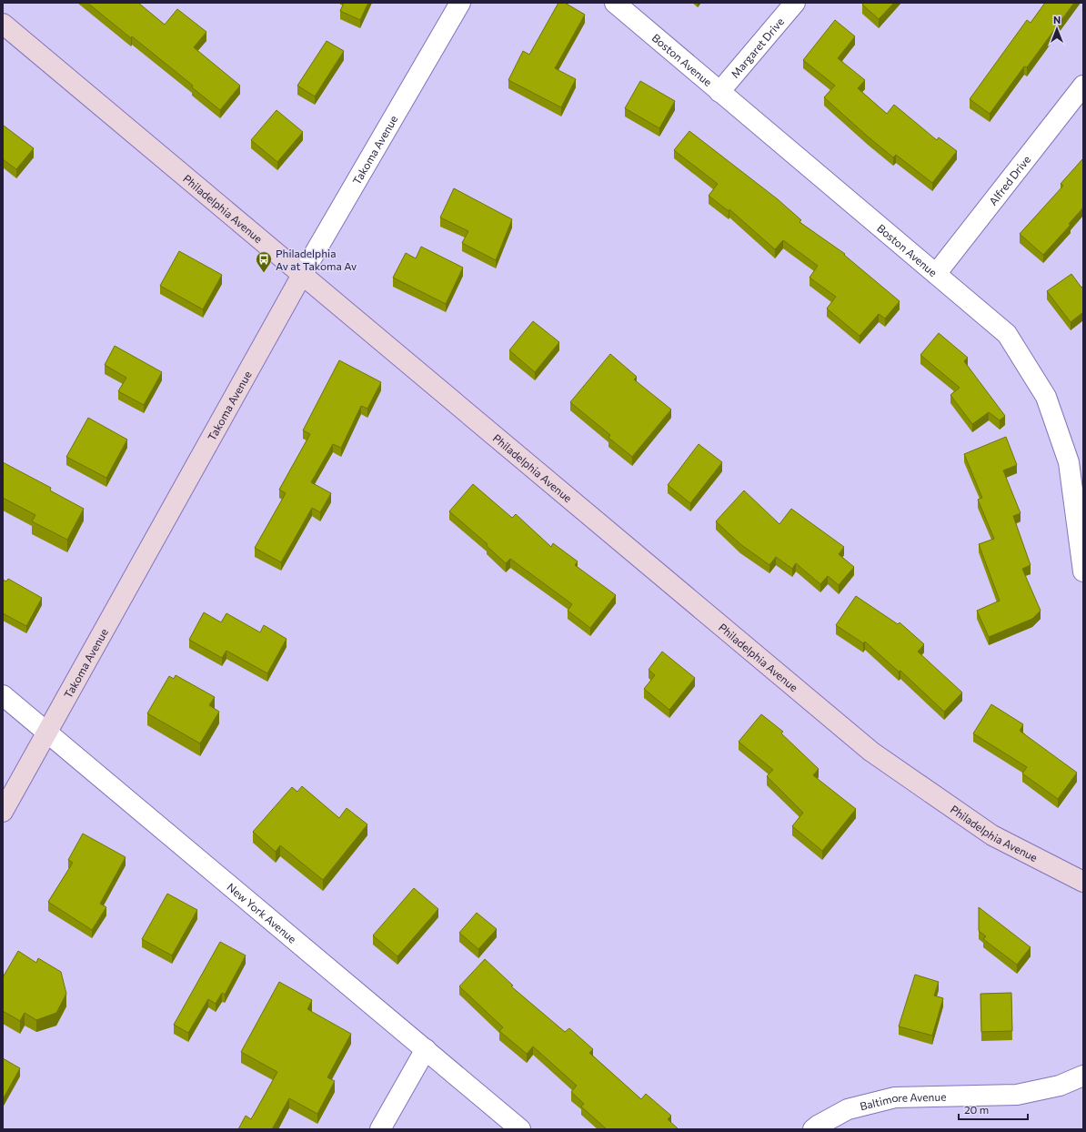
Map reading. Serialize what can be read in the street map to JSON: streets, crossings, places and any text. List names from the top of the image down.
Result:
{
  "streets": {
    "main road": ["Takoma Avenue", "Philadelphia Avenue"],
    "street": [
      "Margaret Drive",
      "Boston Avenue",
      "Alfred Drive",
      "New York Avenue",
      "Baltimore Avenue"
    ]
  },
  "crossings": [
    ["Margaret Drive", "Boston Avenue"],
    ["Boston Avenue", "Alfred Drive"],
    ["Takoma Avenue", "Philadelphia Avenue"],
    ["Takoma Avenue", "New York Avenue"]
  ],
  "places": {
    "bus stop": ["Philadelphia Av at Takoma Av"]
  },
  "scale_bar": "20 m",
  "north": "top"
}
